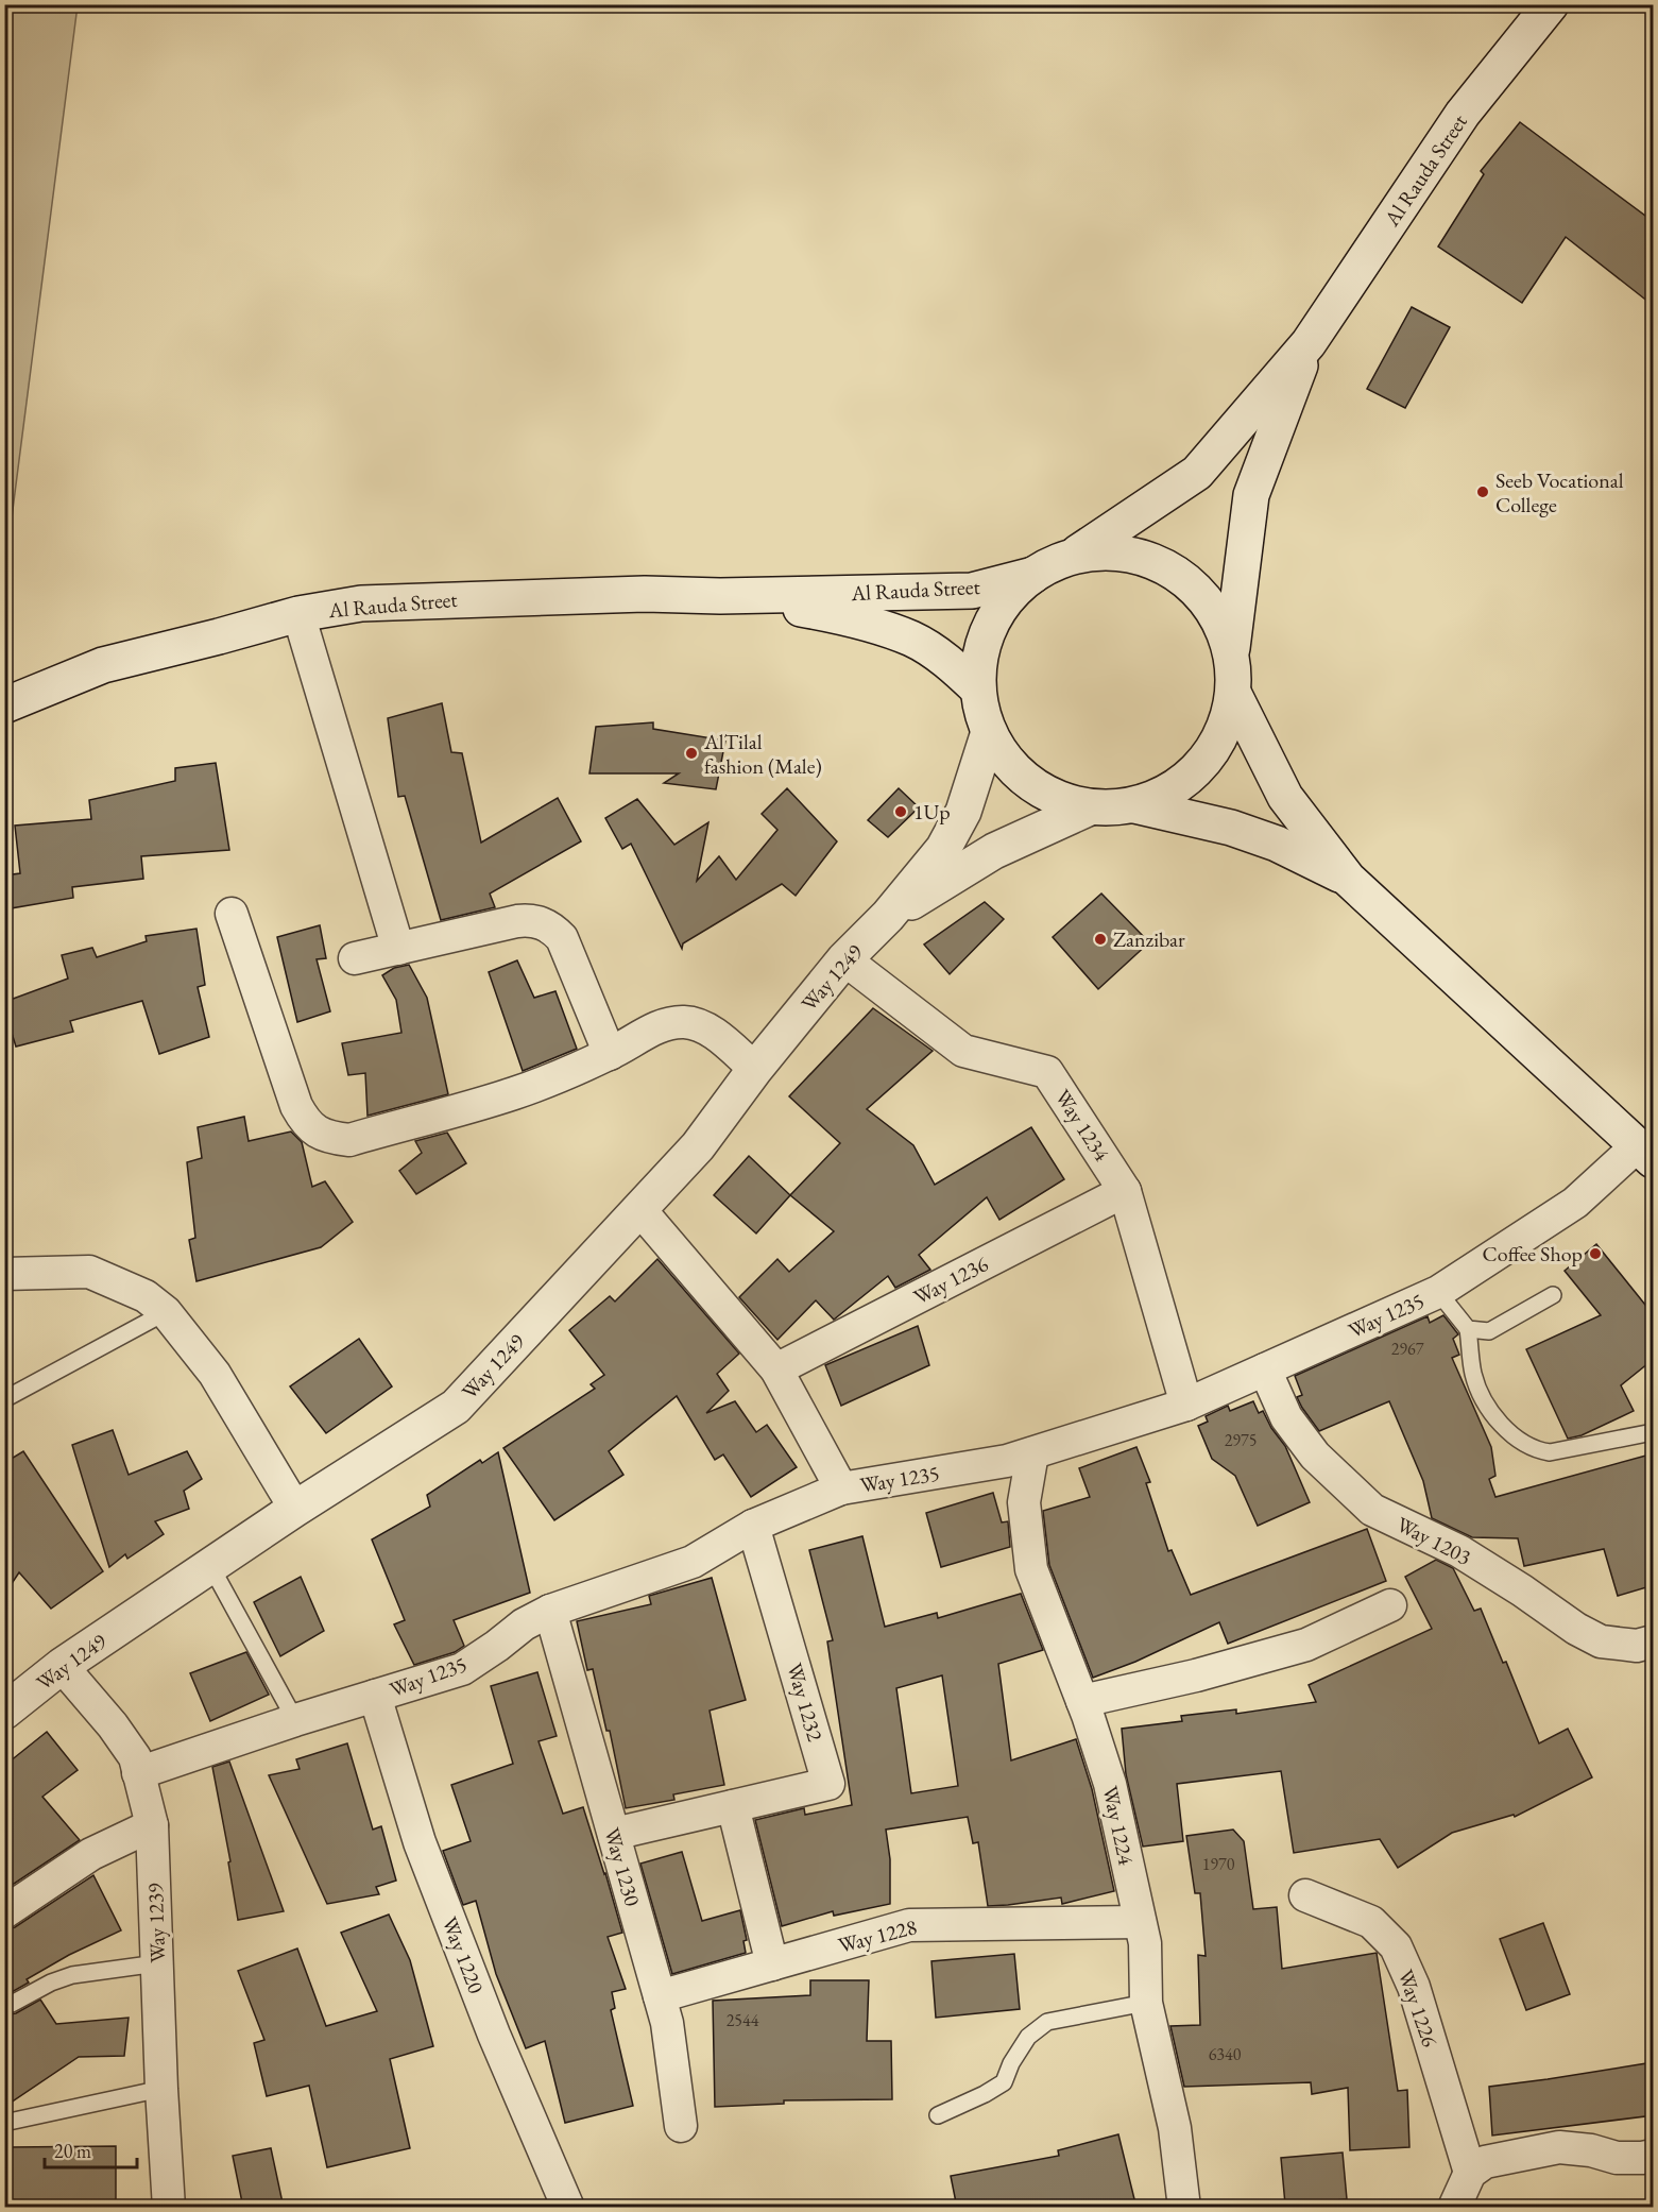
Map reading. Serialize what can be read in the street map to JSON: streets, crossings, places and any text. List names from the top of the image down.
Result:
{
  "streets": {
    "main road": ["Al Rauda Street", "Way 1249"],
    "street": [
      "Way 1234",
      "Way 1236",
      "Way 1235",
      "Way 1203",
      "Way 1232",
      "Way 1224",
      "Way 1230",
      "Way 1239",
      "Way 1228",
      "Way 1220",
      "Way 1226"
    ]
  },
  "crossings": [
    ["Way 1249", "Way 1234"],
    ["Way 1249", "Way 1239"],
    ["Way 1234", "Way 1236"],
    ["Way 1234", "Way 1235"],
    ["Way 1235", "Way 1203"],
    ["Way 1235", "Way 1232"],
    ["Way 1235", "Way 1224"],
    ["Way 1235", "Way 1230"],
    ["Way 1235", "Way 1239"],
    ["Way 1235", "Way 1220"],
    ["Way 1232", "Way 1230"],
    ["Way 1224", "Way 1228"],
    ["Way 1230", "Way 1228"]
  ],
  "places": [
    "Seeb Vocational College",
    "AlTilal fashion (Male)",
    "1Up",
    "Zanzibar",
    "Coffee Shop"
  ],
  "house_numbers": [
    "2967",
    "2975",
    "1970",
    "2544",
    "6340"
  ],
  "scale_bar": "20 m"
}
